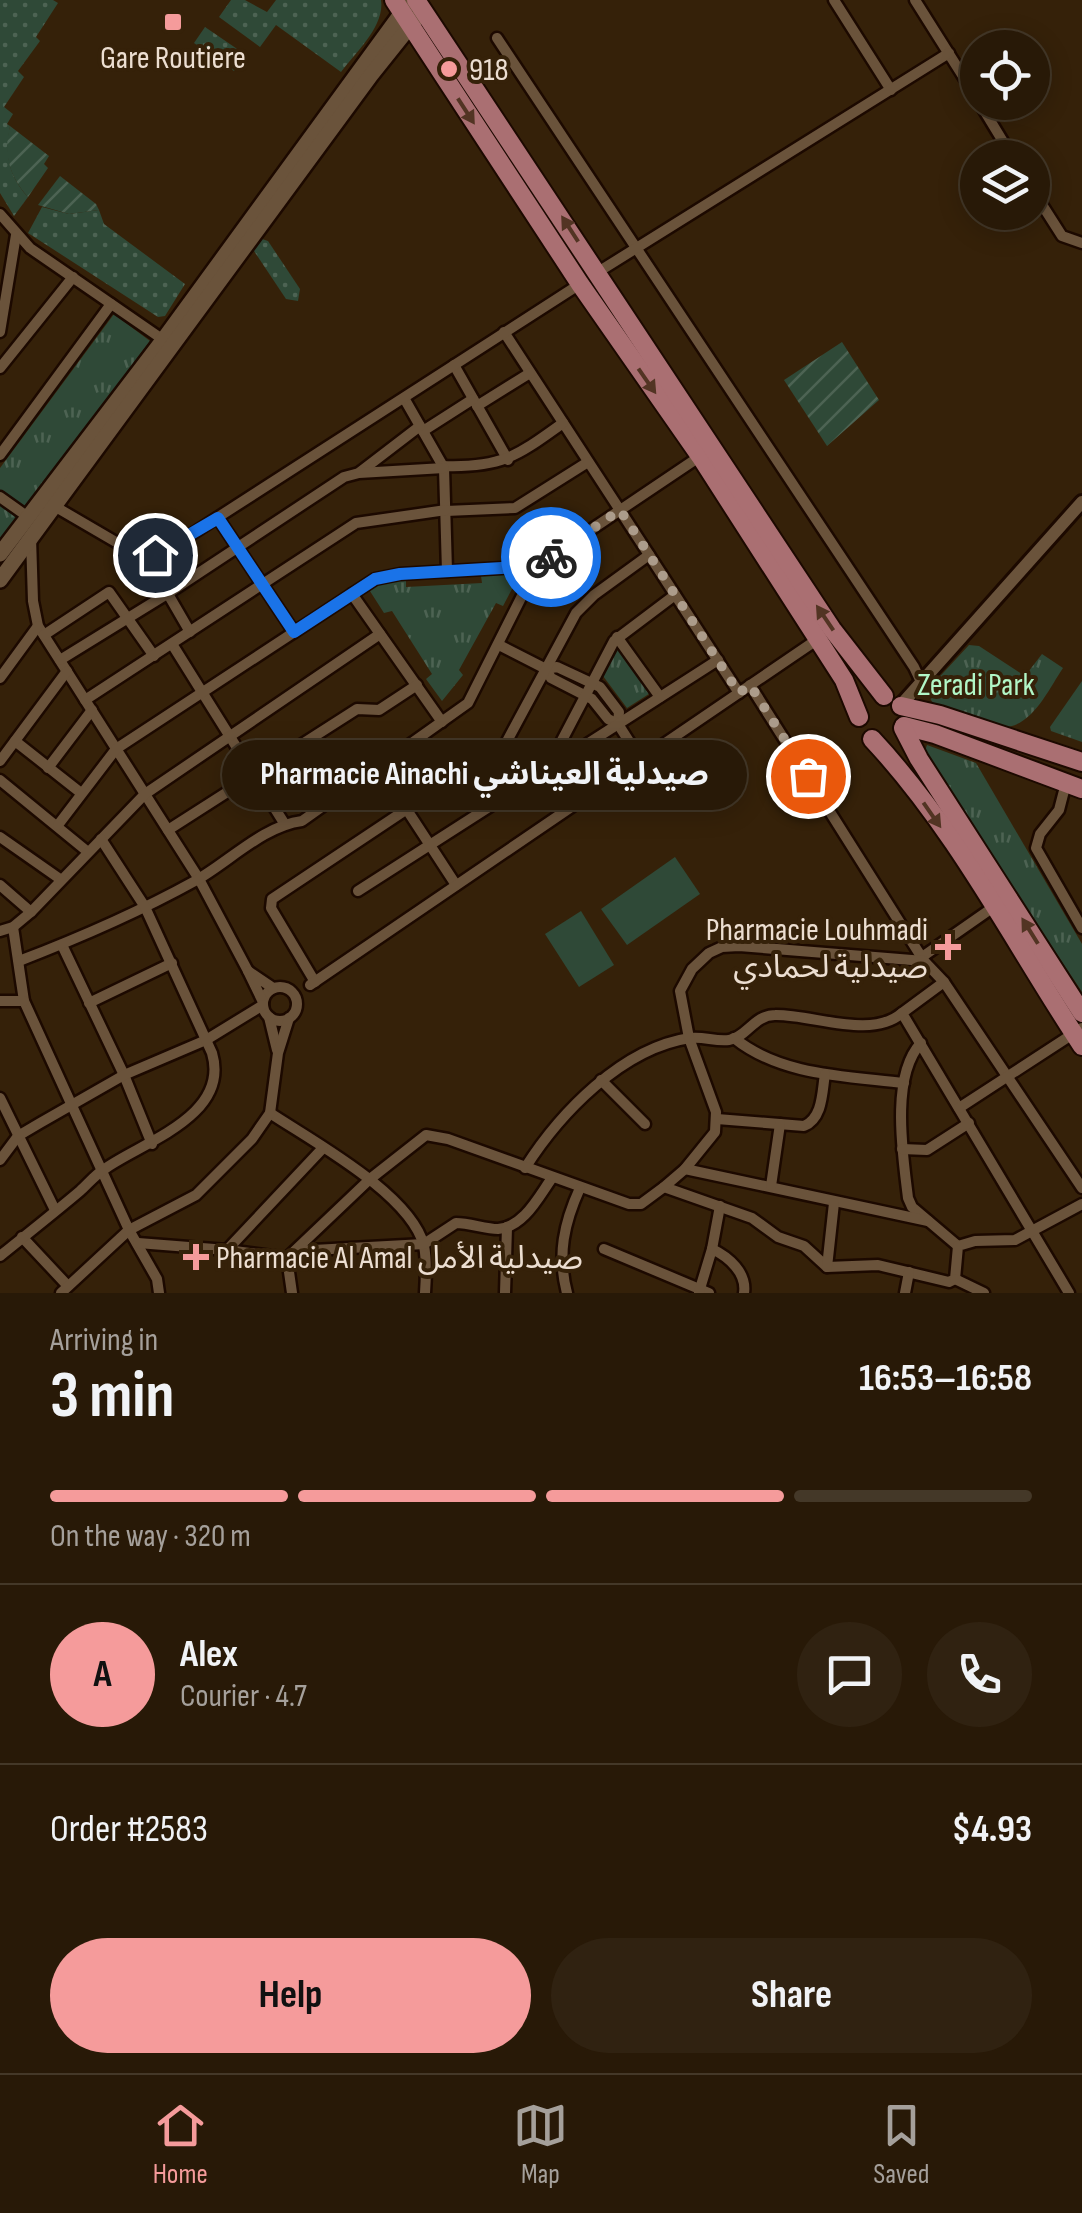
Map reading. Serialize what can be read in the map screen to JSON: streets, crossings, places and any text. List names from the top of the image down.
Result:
{
  "parks": ["Zeradi Park"],
  "places": {
    "transit": ["Gare Routiere"],
    "other": ["918", "Pharmacie Ainachi صيدلية العيناشي"],
    "health": ["Pharmacie Louhmadi صيدلية لحمادي", "Pharmacie Al Amal صيدلية الأمل"]
  },
  "page": {
    "bubble": "Pharmacie Ainachi صيدلية العيناشي",
    "heading": ["3 min", "Arriving in", "16:53–16:58"],
    "panel": [
      "Alex",
      "Courier · 4.7",
      "Order #2583",
      "$4.93"
    ],
    "bar": "On the way · 320 m",
    "round": "A",
    "buttons": ["Help", "Share"],
    "tabs": ["Home", "Map", "Saved"]
  }
}
